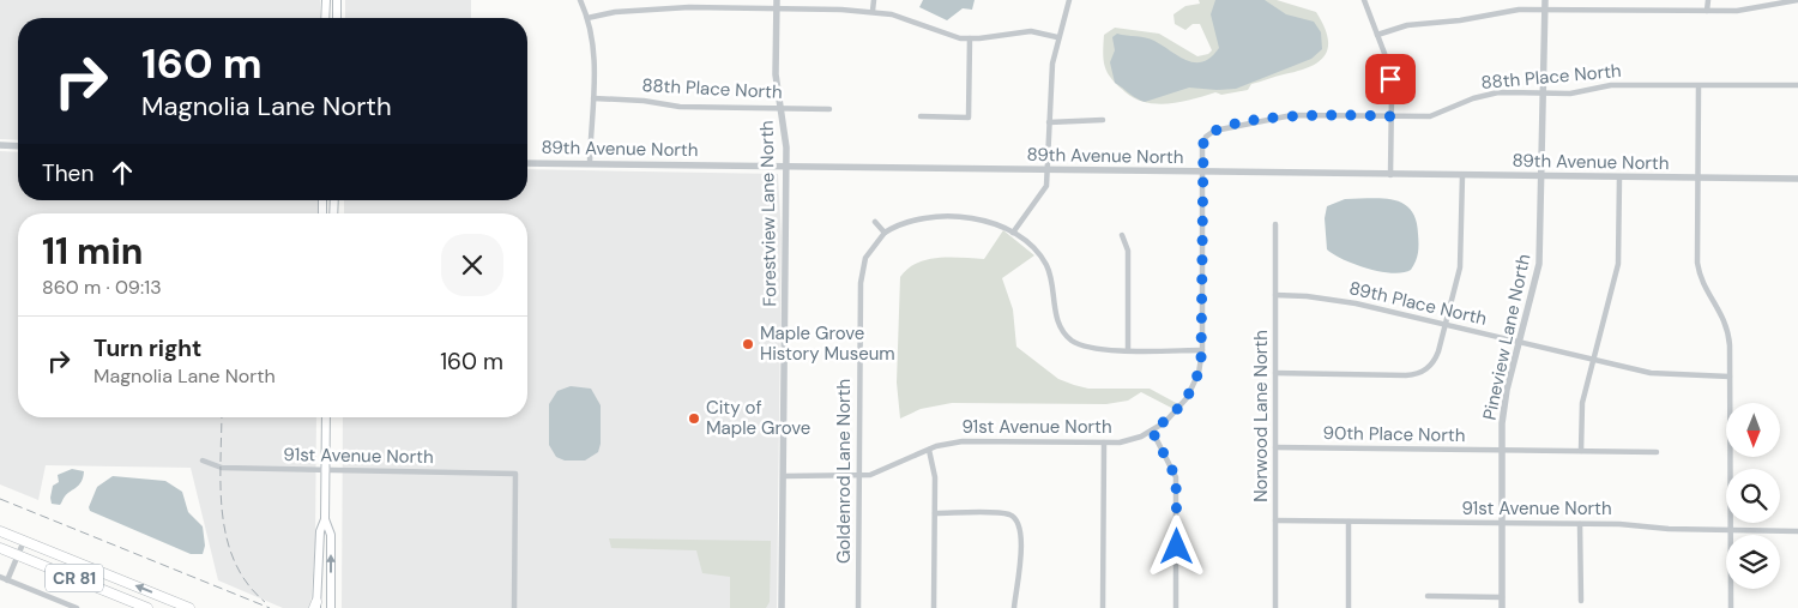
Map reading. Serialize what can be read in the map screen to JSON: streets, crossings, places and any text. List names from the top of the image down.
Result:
{
  "streets": {
    "highway": ["CR 81"],
    "street": [
      "88th Place North",
      "89th Avenue North",
      "Forestview Lane North",
      "89th Place North",
      "Pineview Lane North",
      "Norwood Lane North",
      "91st Avenue North",
      "90th Place North",
      "Goldenrod Lane North"
    ]
  },
  "crossings": [
    ["88th Place North", "89th Avenue North"],
    ["88th Place North", "Forestview Lane North"],
    ["88th Place North", "Pineview Lane North"],
    ["88th Place North", "91st Avenue North"],
    ["89th Avenue North", "Forestview Lane North"],
    ["89th Avenue North", "Pineview Lane North"],
    ["Forestview Lane North", "91st Avenue North"],
    ["89th Place North", "Pineview Lane North"],
    ["89th Place North", "Norwood Lane North"],
    ["Pineview Lane North", "91st Avenue North"],
    ["Pineview Lane North", "90th Place North"],
    ["Norwood Lane North", "91st Avenue North"],
    ["Norwood Lane North", "90th Place North"],
    ["91st Avenue North", "Goldenrod Lane North"]
  ],
  "places": ["Maple Grove History Museum", "City of Maple Grove"],
  "north": "bottom",
  "page": {
    "turn": ["160 m", "Magnolia Lane North"],
    "then": "Then",
    "heading": ["11 min", "860 m · 09:13"],
    "list": [
      {
        "name": "Turn right",
        "note": "Magnolia Lane North",
        "value": "160 m"
      }
    ]
  }
}
